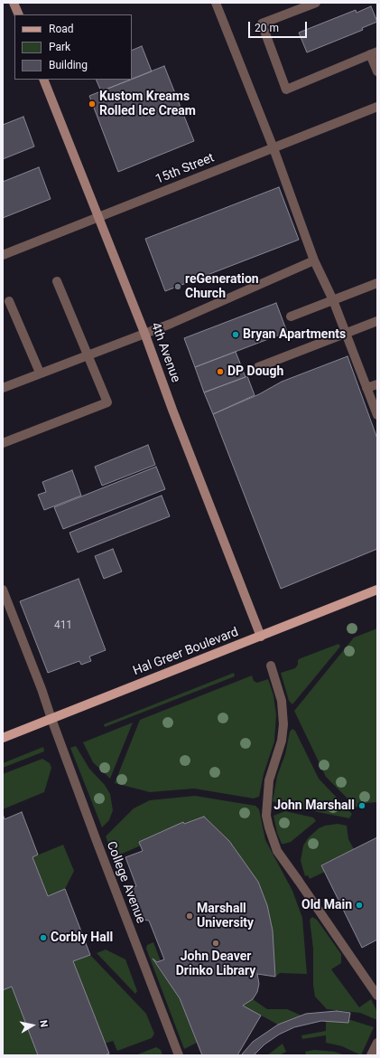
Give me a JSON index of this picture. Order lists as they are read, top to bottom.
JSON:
{
  "streets": {
    "main road": ["Hal Greer Boulevard"],
    "street": ["15th Street", "4th Avenue", "College Avenue"]
  },
  "crossings": [
    ["15th Street", "4th Avenue"],
    ["4th Avenue", "Hal Greer Boulevard"],
    ["Hal Greer Boulevard", "College Avenue"]
  ],
  "places": [
    "Kustom Kreams Rolled Ice Cream",
    "reGeneration Church",
    "Bryan Apartments",
    "DP Dough",
    "John Marshall",
    "Old Main",
    "Marshall University",
    "Corbly Hall",
    "John Deaver Drinko Library"
  ],
  "house_numbers": ["411"],
  "legend": ["Road", "Park", "Building"],
  "scale_bar": "20 m",
  "north": "right"
}
